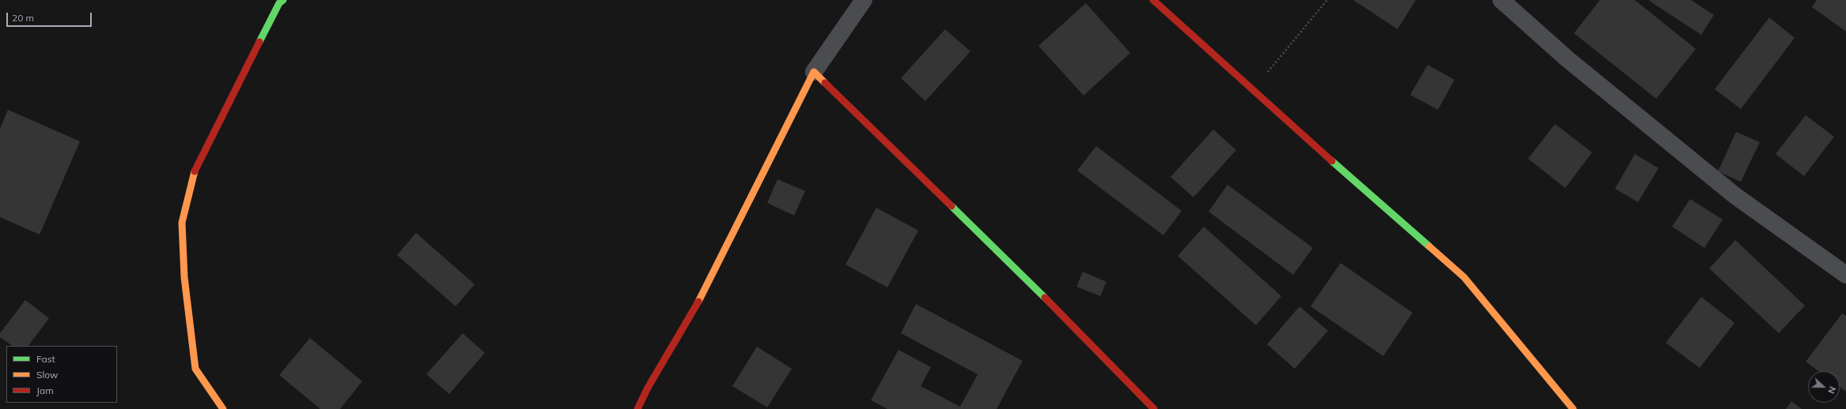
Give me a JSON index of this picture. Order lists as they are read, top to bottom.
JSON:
{
  "legend": ["Fast", "Slow", "Jam"],
  "scale_bar": "20 m",
  "north": "right"
}
